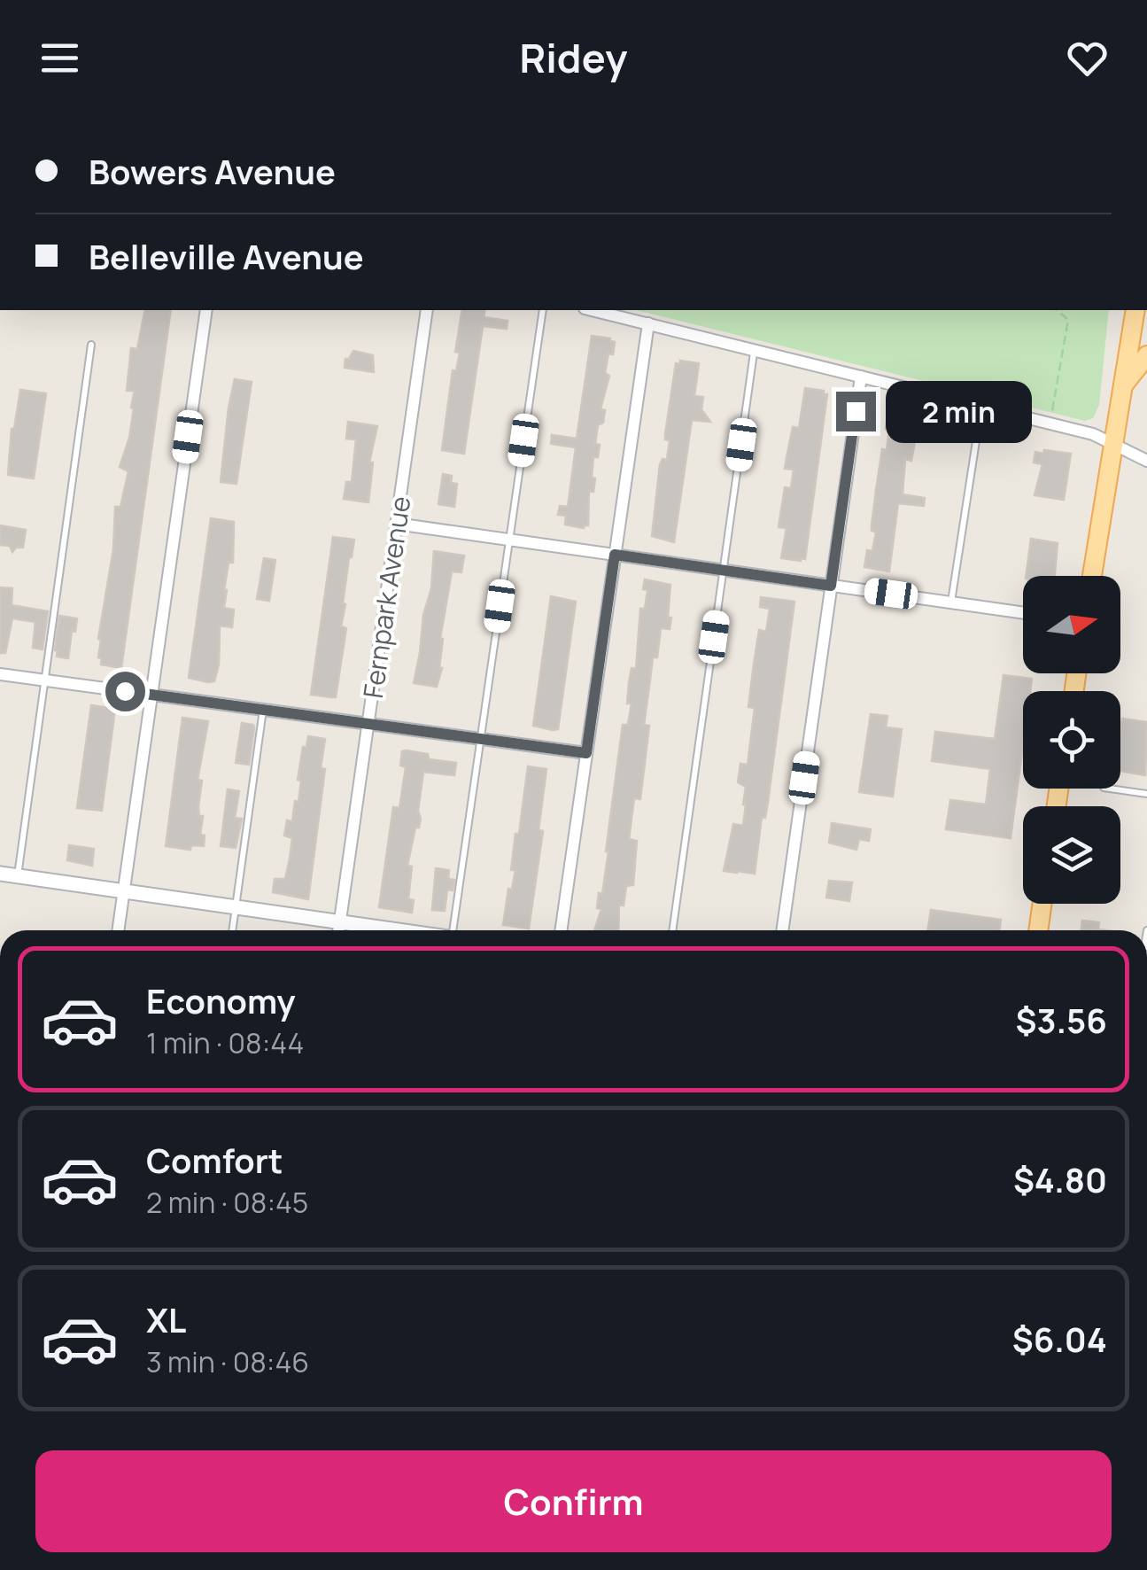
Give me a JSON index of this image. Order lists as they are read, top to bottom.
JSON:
{
  "streets": {
    "street": ["Fernpark Avenue"]
  },
  "north": "right",
  "page": {
    "header": "Ridey",
    "banner": ["Bowers Avenue", "Belleville Avenue"],
    "bubble": "2 min",
    "list": [
      {
        "name": "Economy",
        "note": "1 min · 08:44",
        "value": "$3.56"
      },
      {
        "name": "Comfort",
        "note": "2 min · 08:45",
        "value": "$4.80"
      },
      {
        "name": "XL",
        "note": "3 min · 08:46",
        "value": "$6.04"
      }
    ],
    "buttons": "Confirm"
  }
}
